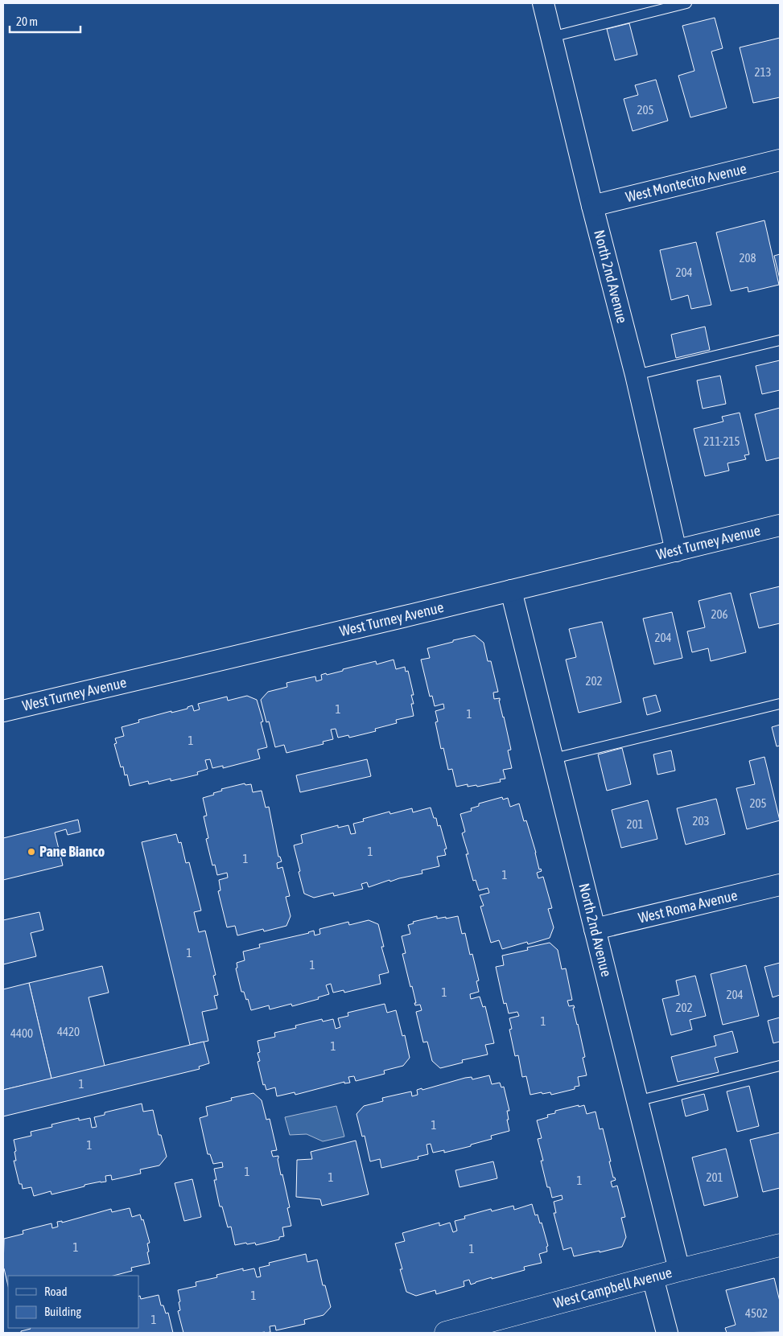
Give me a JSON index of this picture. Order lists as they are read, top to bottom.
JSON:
{
  "streets": {
    "street": [
      "West Montecito Avenue",
      "North 2nd Avenue",
      "West Turney Avenue",
      "West Roma Avenue",
      "West Campbell Avenue"
    ]
  },
  "crossings": [
    ["West Montecito Avenue", "North 2nd Avenue"],
    ["North 2nd Avenue", "West Turney Avenue"],
    ["North 2nd Avenue", "West Roma Avenue"],
    ["North 2nd Avenue", "West Campbell Avenue"]
  ],
  "places": ["Pane Bianco"],
  "house_numbers": [
    "213",
    "205",
    "208",
    "204",
    "211-215",
    "206",
    "204",
    "202",
    "1",
    "1",
    "1",
    "205",
    "203",
    "201",
    "1",
    "1",
    "1",
    "1",
    "1",
    "1",
    "204",
    "202",
    "1",
    "4420",
    "4400",
    "1",
    "1",
    "1",
    "1",
    "1",
    "1",
    "201",
    "1",
    "1",
    "1",
    "1",
    "4502",
    "1"
  ],
  "legend": ["Road", "Building"],
  "scale_bar": "20 m"
}
